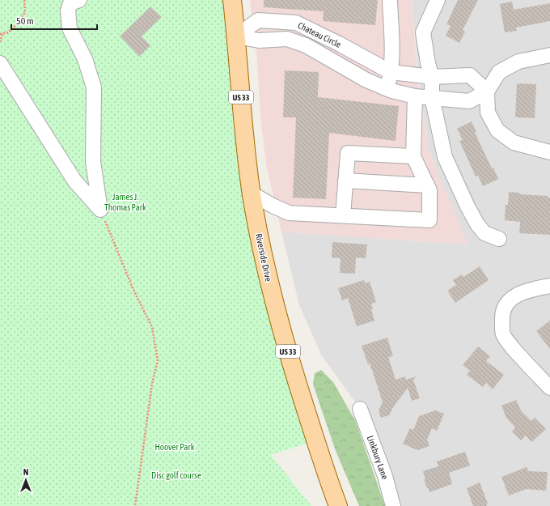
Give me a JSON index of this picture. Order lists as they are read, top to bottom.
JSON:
{
  "streets": {
    "main road": ["US 33", "Riverside Drive"],
    "street": ["Chateau Circle", "Linkbury Lane"]
  },
  "crossings": [
    ["Chateau Circle", "Riverside Drive"]
  ],
  "parks": ["James J. Thomas Park", "Hoover Park", "Disc golf course"],
  "scale_bar": "50 m",
  "north": "top"
}
